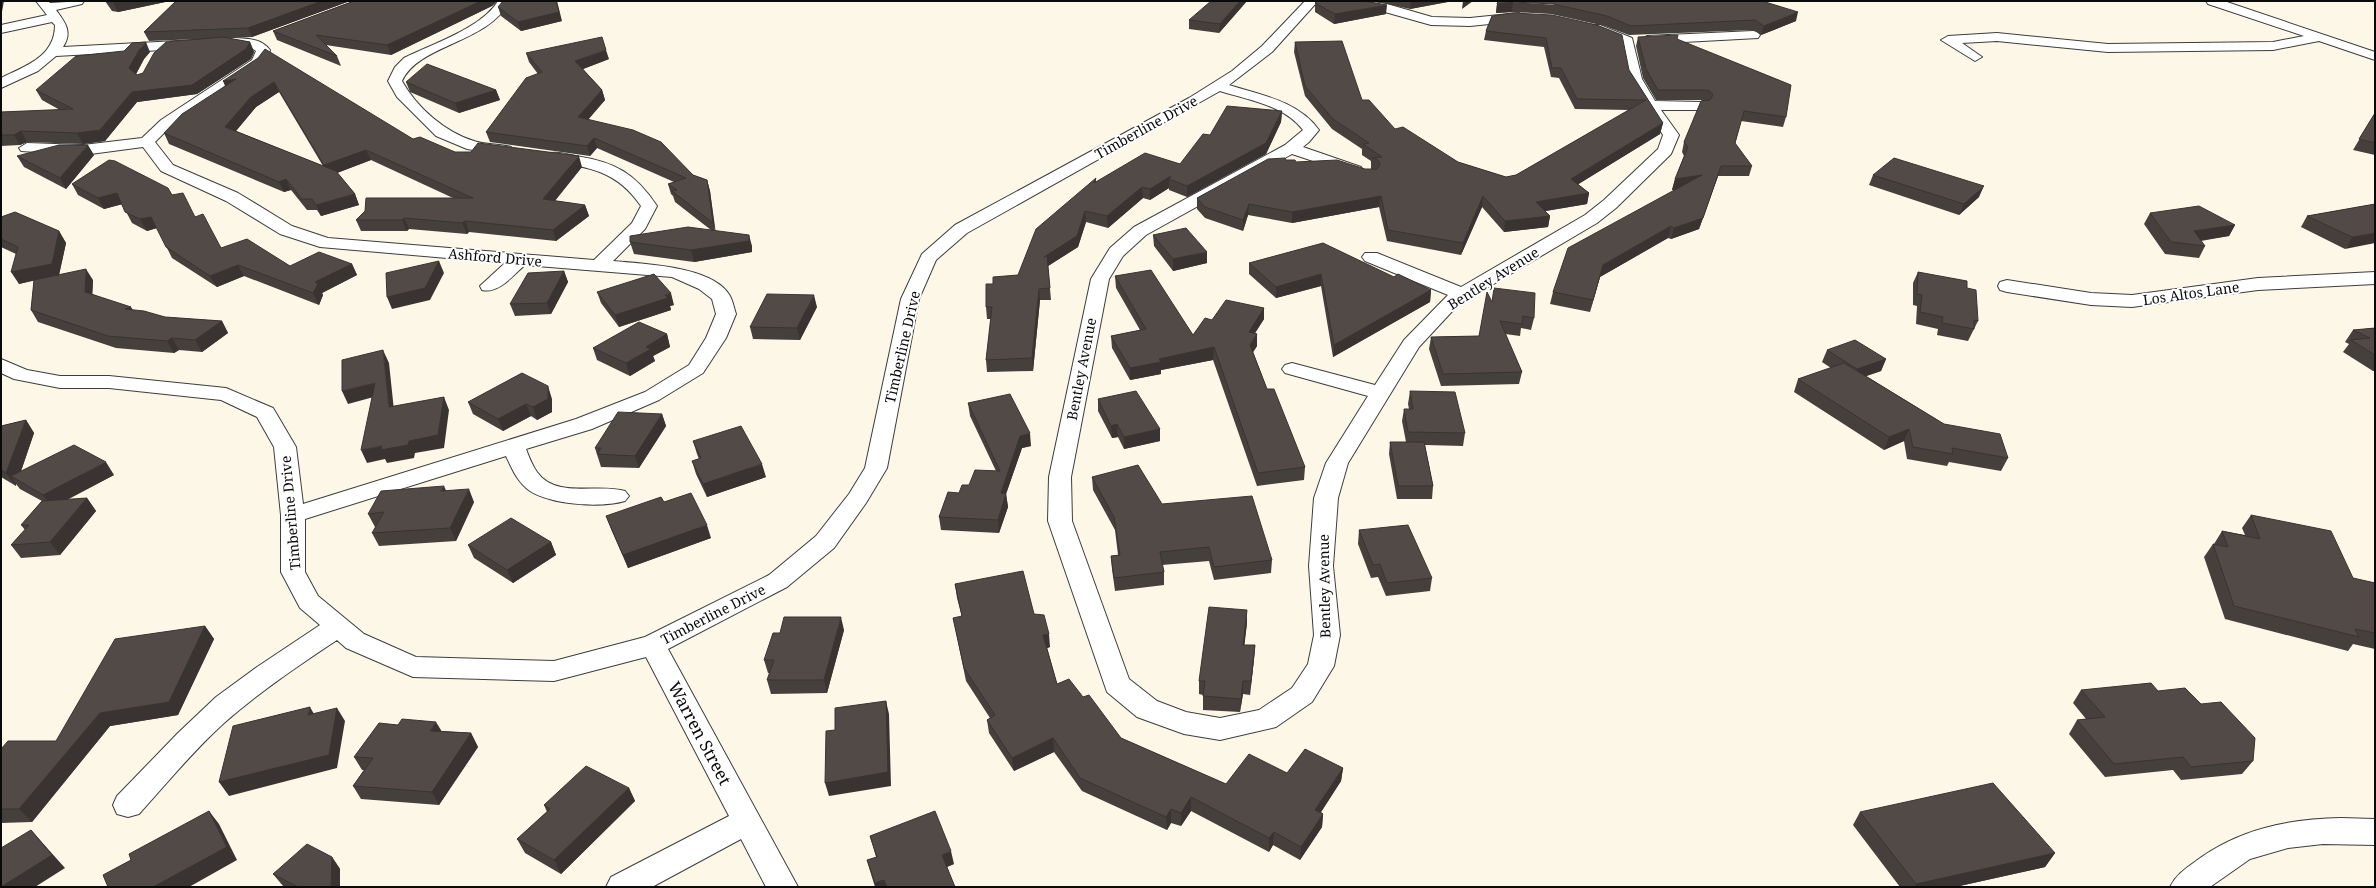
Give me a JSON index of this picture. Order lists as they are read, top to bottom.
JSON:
{
  "streets": {
    "street": [
      "Timberline Drive",
      "Ashford Drive",
      "Bentley Avenue",
      "Los Altos Lane",
      "Warren Street"
    ]
  },
  "crossings": [
    ["Timberline Drive", "Ashford Drive"],
    ["Timberline Drive", "Bentley Avenue"],
    ["Timberline Drive", "Warren Street"]
  ]
}
